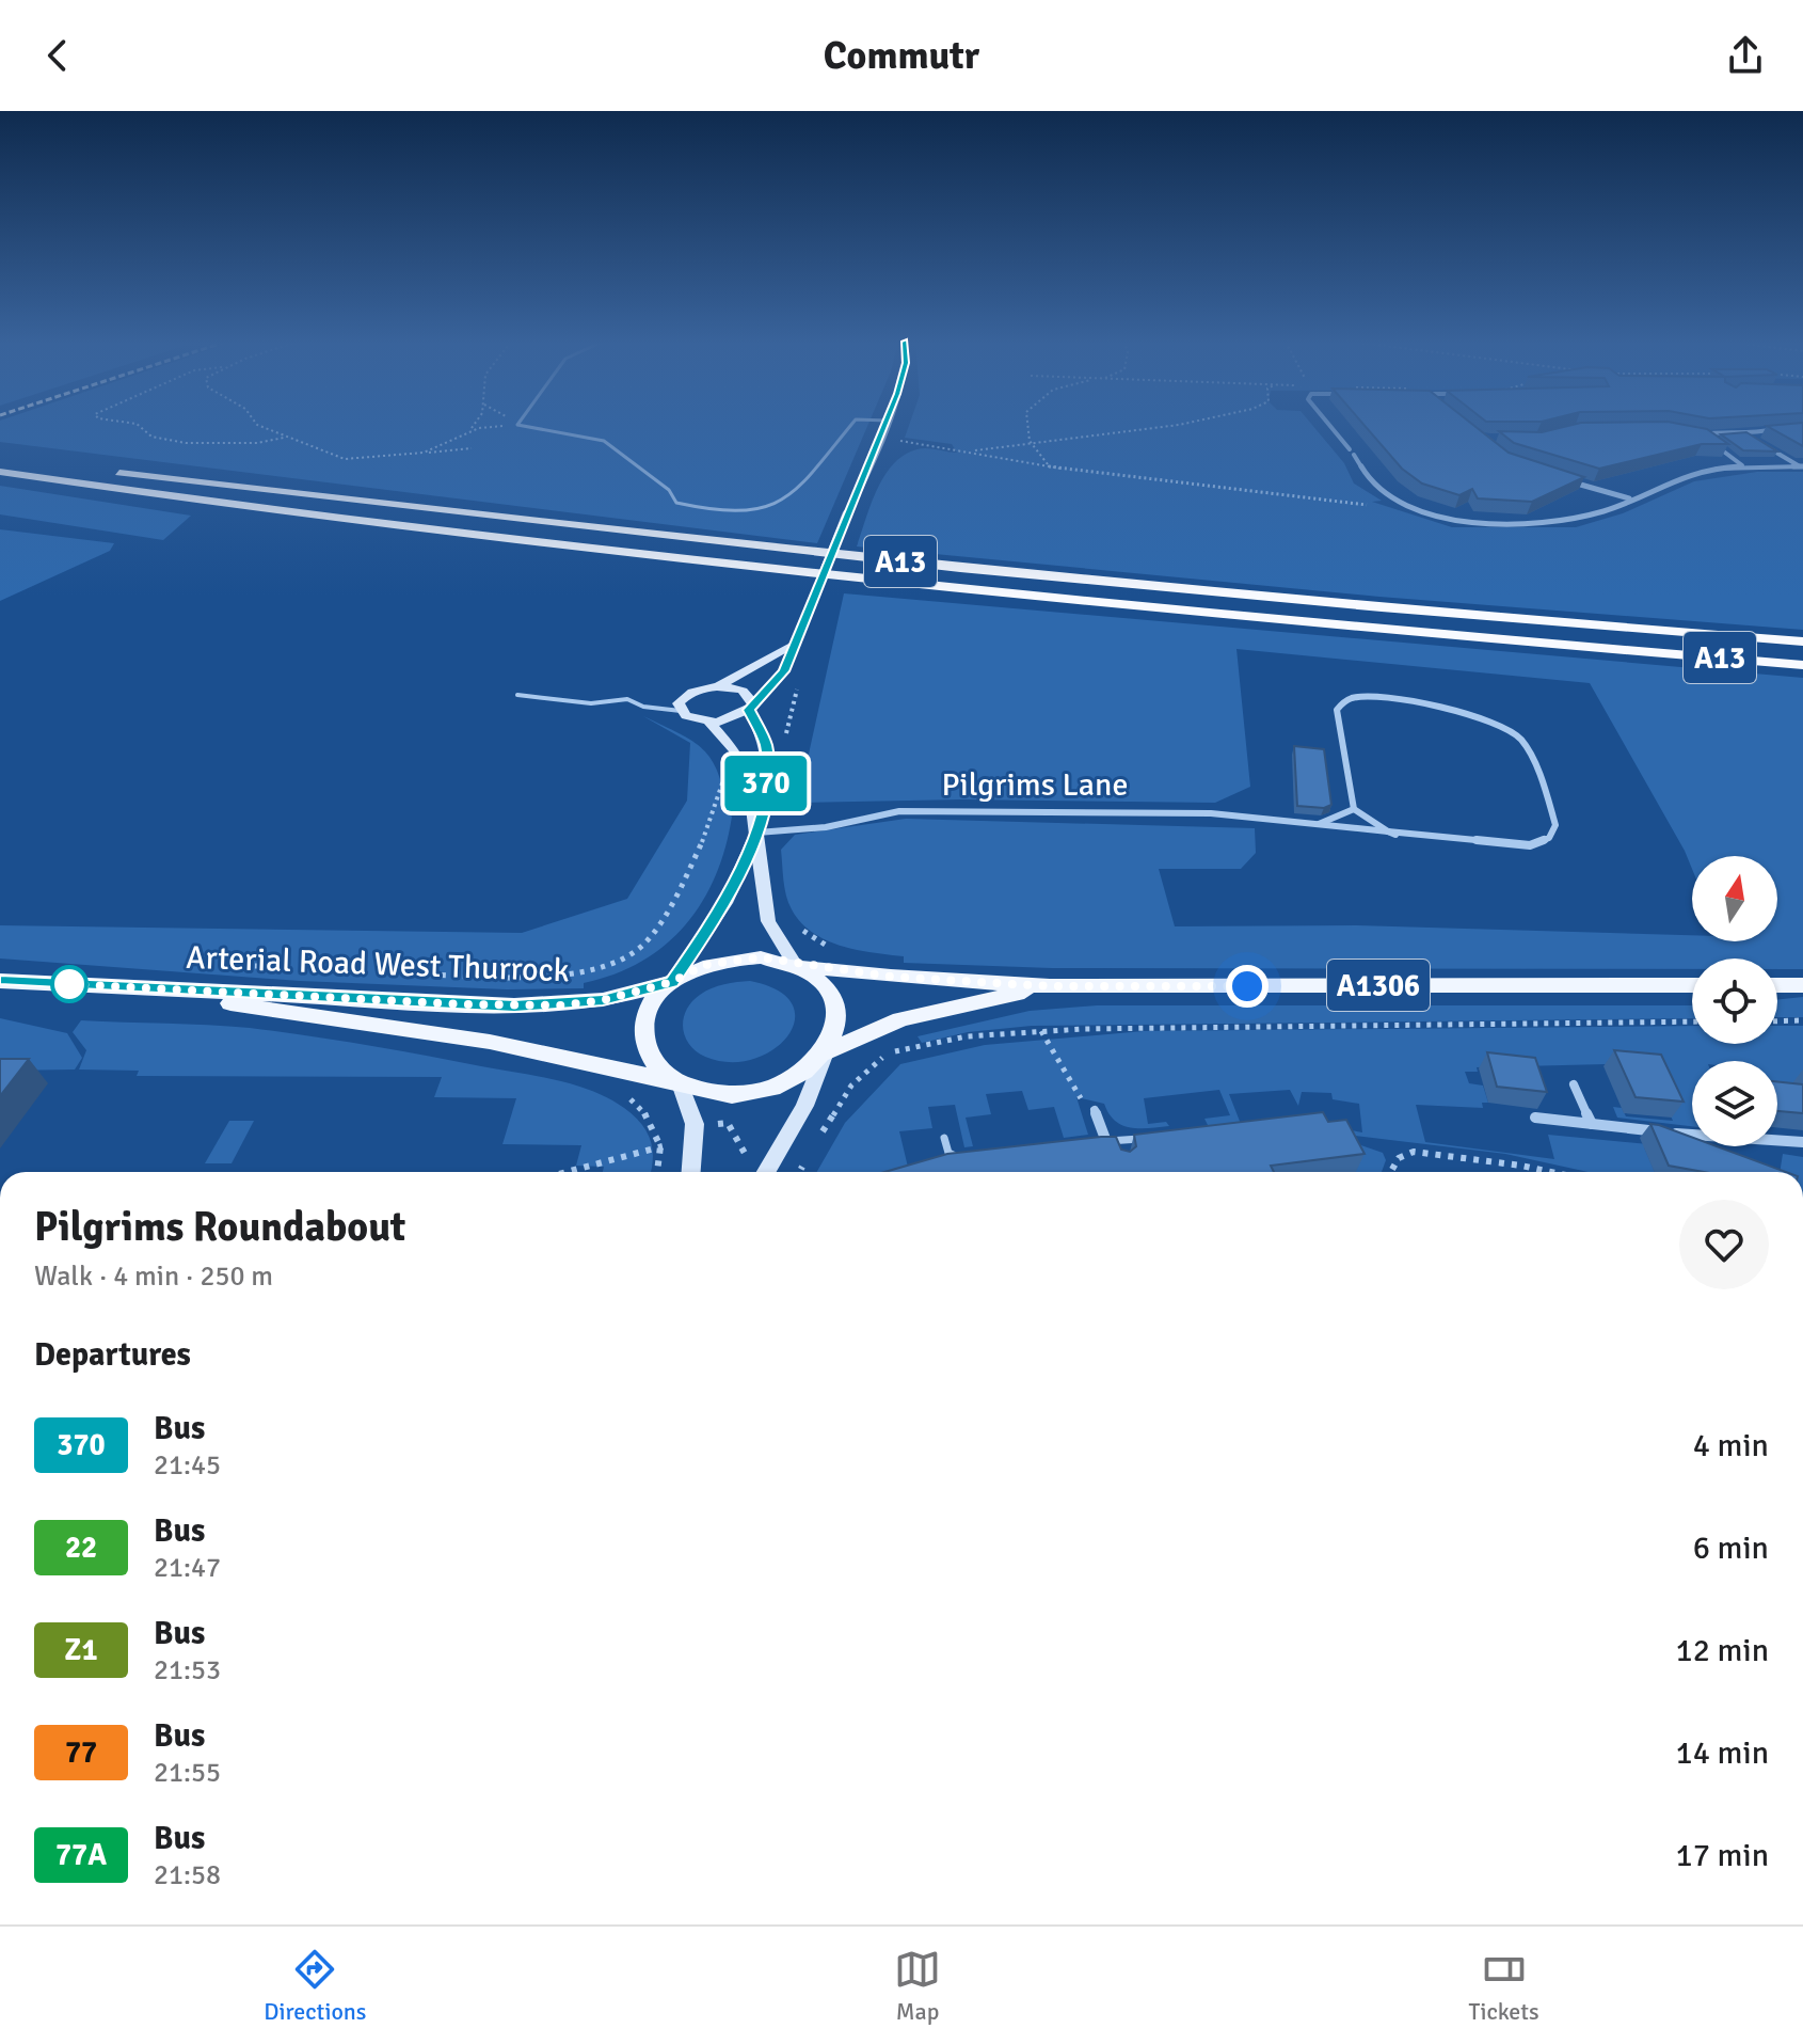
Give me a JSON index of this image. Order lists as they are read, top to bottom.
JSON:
{
  "streets": {
    "highway": ["A13"],
    "main road": ["Arterial Road West Thurrock", "A1306"],
    "street": ["Pilgrims Lane"]
  },
  "crossings": [
    ["Arterial Road West Thurrock", "A1306"]
  ],
  "lines": ["bus line 370"],
  "north": "top",
  "page": {
    "header": "Commutr",
    "on_map": "370",
    "heading": [
      ["Pilgrims Roundabout", "Walk · 4 min · 250 m"],
      "Departures"
    ],
    "list": [
      {
        "mark": "370",
        "name": "Bus",
        "note": "21:45",
        "value": "4 min"
      },
      {
        "mark": "22",
        "name": "Bus",
        "note": "21:47",
        "value": "6 min"
      },
      {
        "mark": "Z1",
        "name": "Bus",
        "note": "21:53",
        "value": "12 min"
      },
      {
        "mark": "77",
        "name": "Bus",
        "note": "21:55",
        "value": "14 min"
      },
      {
        "mark": "77A",
        "name": "Bus",
        "note": "21:58",
        "value": "17 min"
      }
    ],
    "tabs": ["Directions", "Map", "Tickets"]
  }
}
